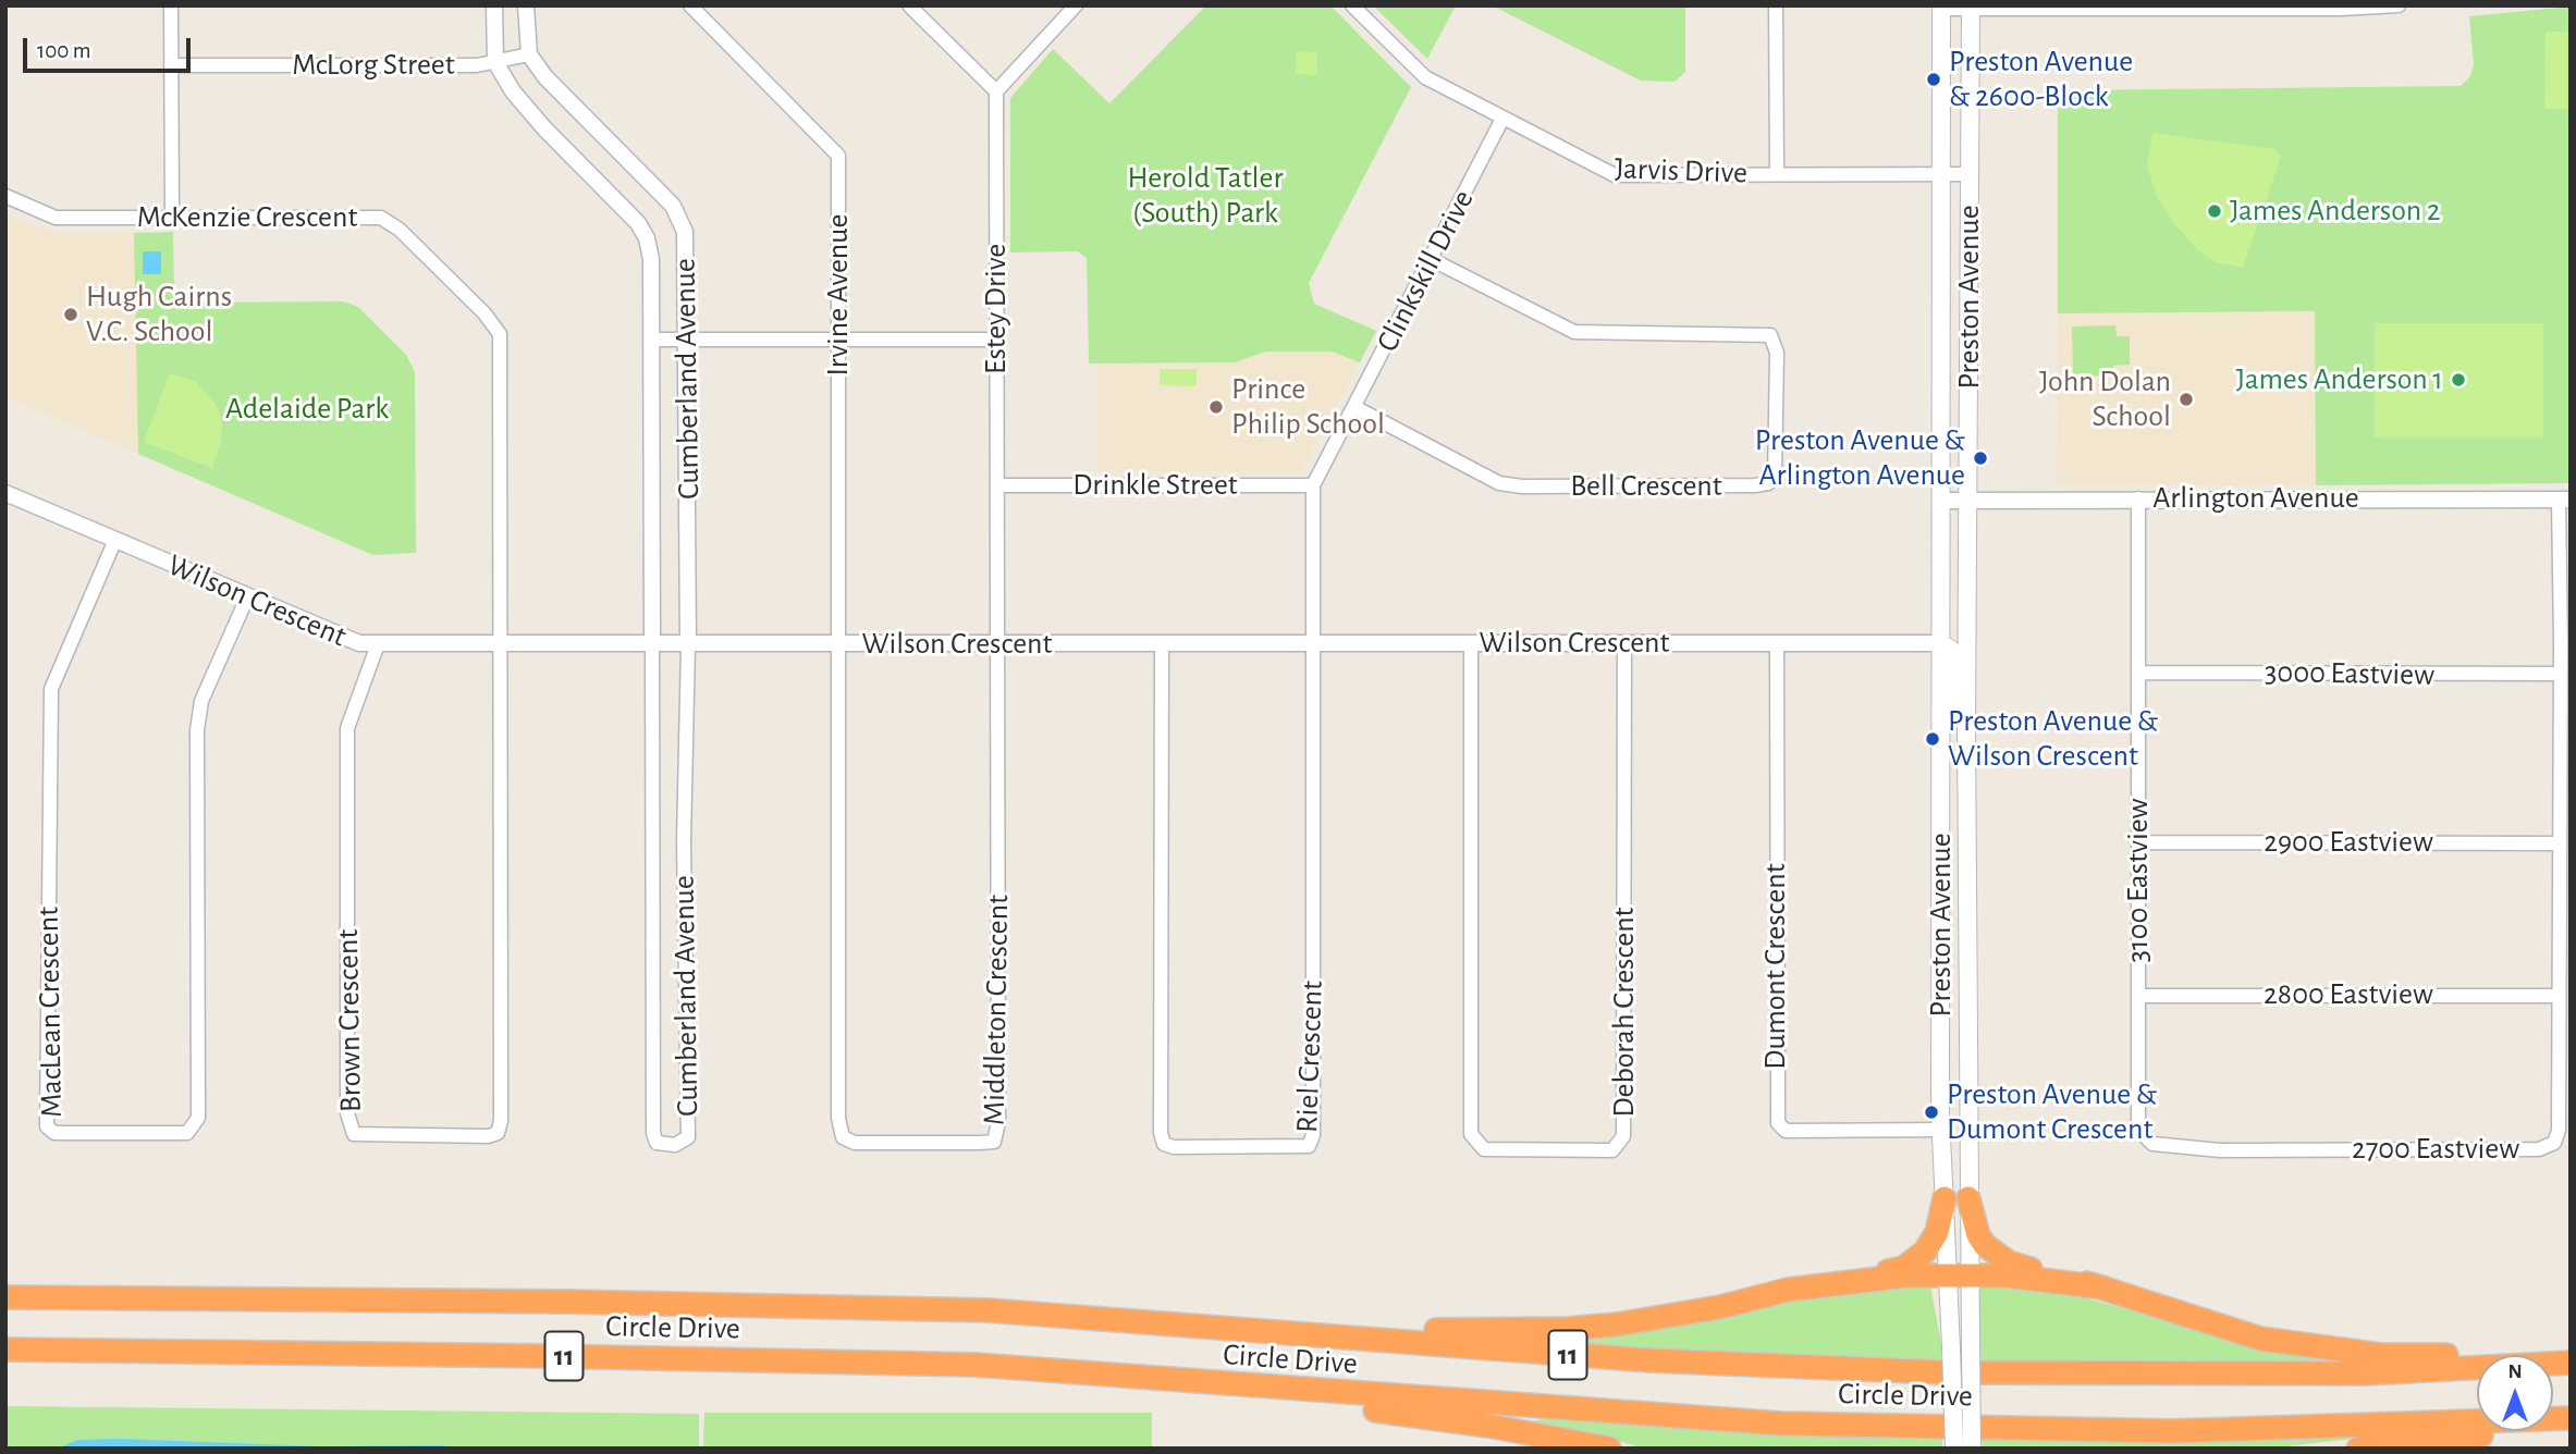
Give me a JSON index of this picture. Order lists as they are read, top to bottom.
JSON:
{
  "streets": {
    "highway": ["Circle Drive", "11"],
    "main road": ["Preston Avenue"],
    "street": [
      "McLorg Street",
      "Jarvis Drive",
      "McKenzie Crescent",
      "Clinkskill Drive",
      "Irvine Avenue",
      "Estey Drive",
      "Cumberland Avenue",
      "Drinkle Street",
      "Bell Crescent",
      "Arlington Avenue",
      "Wilson Crescent",
      "3000 Eastview",
      "2900 Eastview",
      "3100 Eastview",
      "Dumont Crescent",
      "2800 Eastview",
      "Middleton Crescent",
      "MacLean Crescent",
      "Deborah Crescent",
      "Brown Crescent",
      "Riel Crescent",
      "2700 Eastview"
    ]
  },
  "crossings": [
    ["McLorg Street", "Cumberland Avenue"],
    ["Jarvis Drive", "Clinkskill Drive"],
    ["Jarvis Drive", "Preston Avenue"],
    ["McKenzie Crescent", "Wilson Crescent"],
    ["McKenzie Crescent", "Brown Crescent"],
    ["Clinkskill Drive", "Drinkle Street"],
    ["Clinkskill Drive", "Bell Crescent"],
    ["Clinkskill Drive", "Wilson Crescent"],
    ["Clinkskill Drive", "Riel Crescent"],
    ["Irvine Avenue", "Wilson Crescent"],
    ["Irvine Avenue", "Middleton Crescent"],
    ["Preston Avenue", "Arlington Avenue"],
    ["Preston Avenue", "Wilson Crescent"],
    ["Preston Avenue", "Dumont Crescent"],
    ["Estey Drive", "Drinkle Street"],
    ["Estey Drive", "Wilson Crescent"],
    ["Estey Drive", "Middleton Crescent"],
    ["Cumberland Avenue", "Wilson Crescent"],
    ["Arlington Avenue", "3100 Eastview"],
    ["Arlington Avenue", "2700 Eastview"],
    ["Wilson Crescent", "Dumont Crescent"],
    ["Wilson Crescent", "Middleton Crescent"],
    ["Wilson Crescent", "MacLean Crescent"],
    ["Wilson Crescent", "Deborah Crescent"],
    ["Wilson Crescent", "Brown Crescent"],
    ["Wilson Crescent", "Riel Crescent"],
    ["3000 Eastview", "3100 Eastview"],
    ["3000 Eastview", "2700 Eastview"],
    ["2900 Eastview", "3100 Eastview"],
    ["2900 Eastview", "2700 Eastview"],
    ["3100 Eastview", "2800 Eastview"],
    ["3100 Eastview", "2700 Eastview"],
    ["2800 Eastview", "2700 Eastview"]
  ],
  "parks": ["Herold Tatler (South) Park", "Adelaide Park"],
  "places": [
    "Preston Avenue & 2600-Block",
    "James Anderson 2",
    "Hugh Cairns V.C. School",
    "James Anderson 1",
    "John Dolan School",
    "Prince Philip School",
    "Preston Avenue & Arlington Avenue",
    "Preston Avenue & Wilson Crescent",
    "Preston Avenue & Dumont Crescent"
  ],
  "scale_bar": "100 m",
  "north": "top"
}
